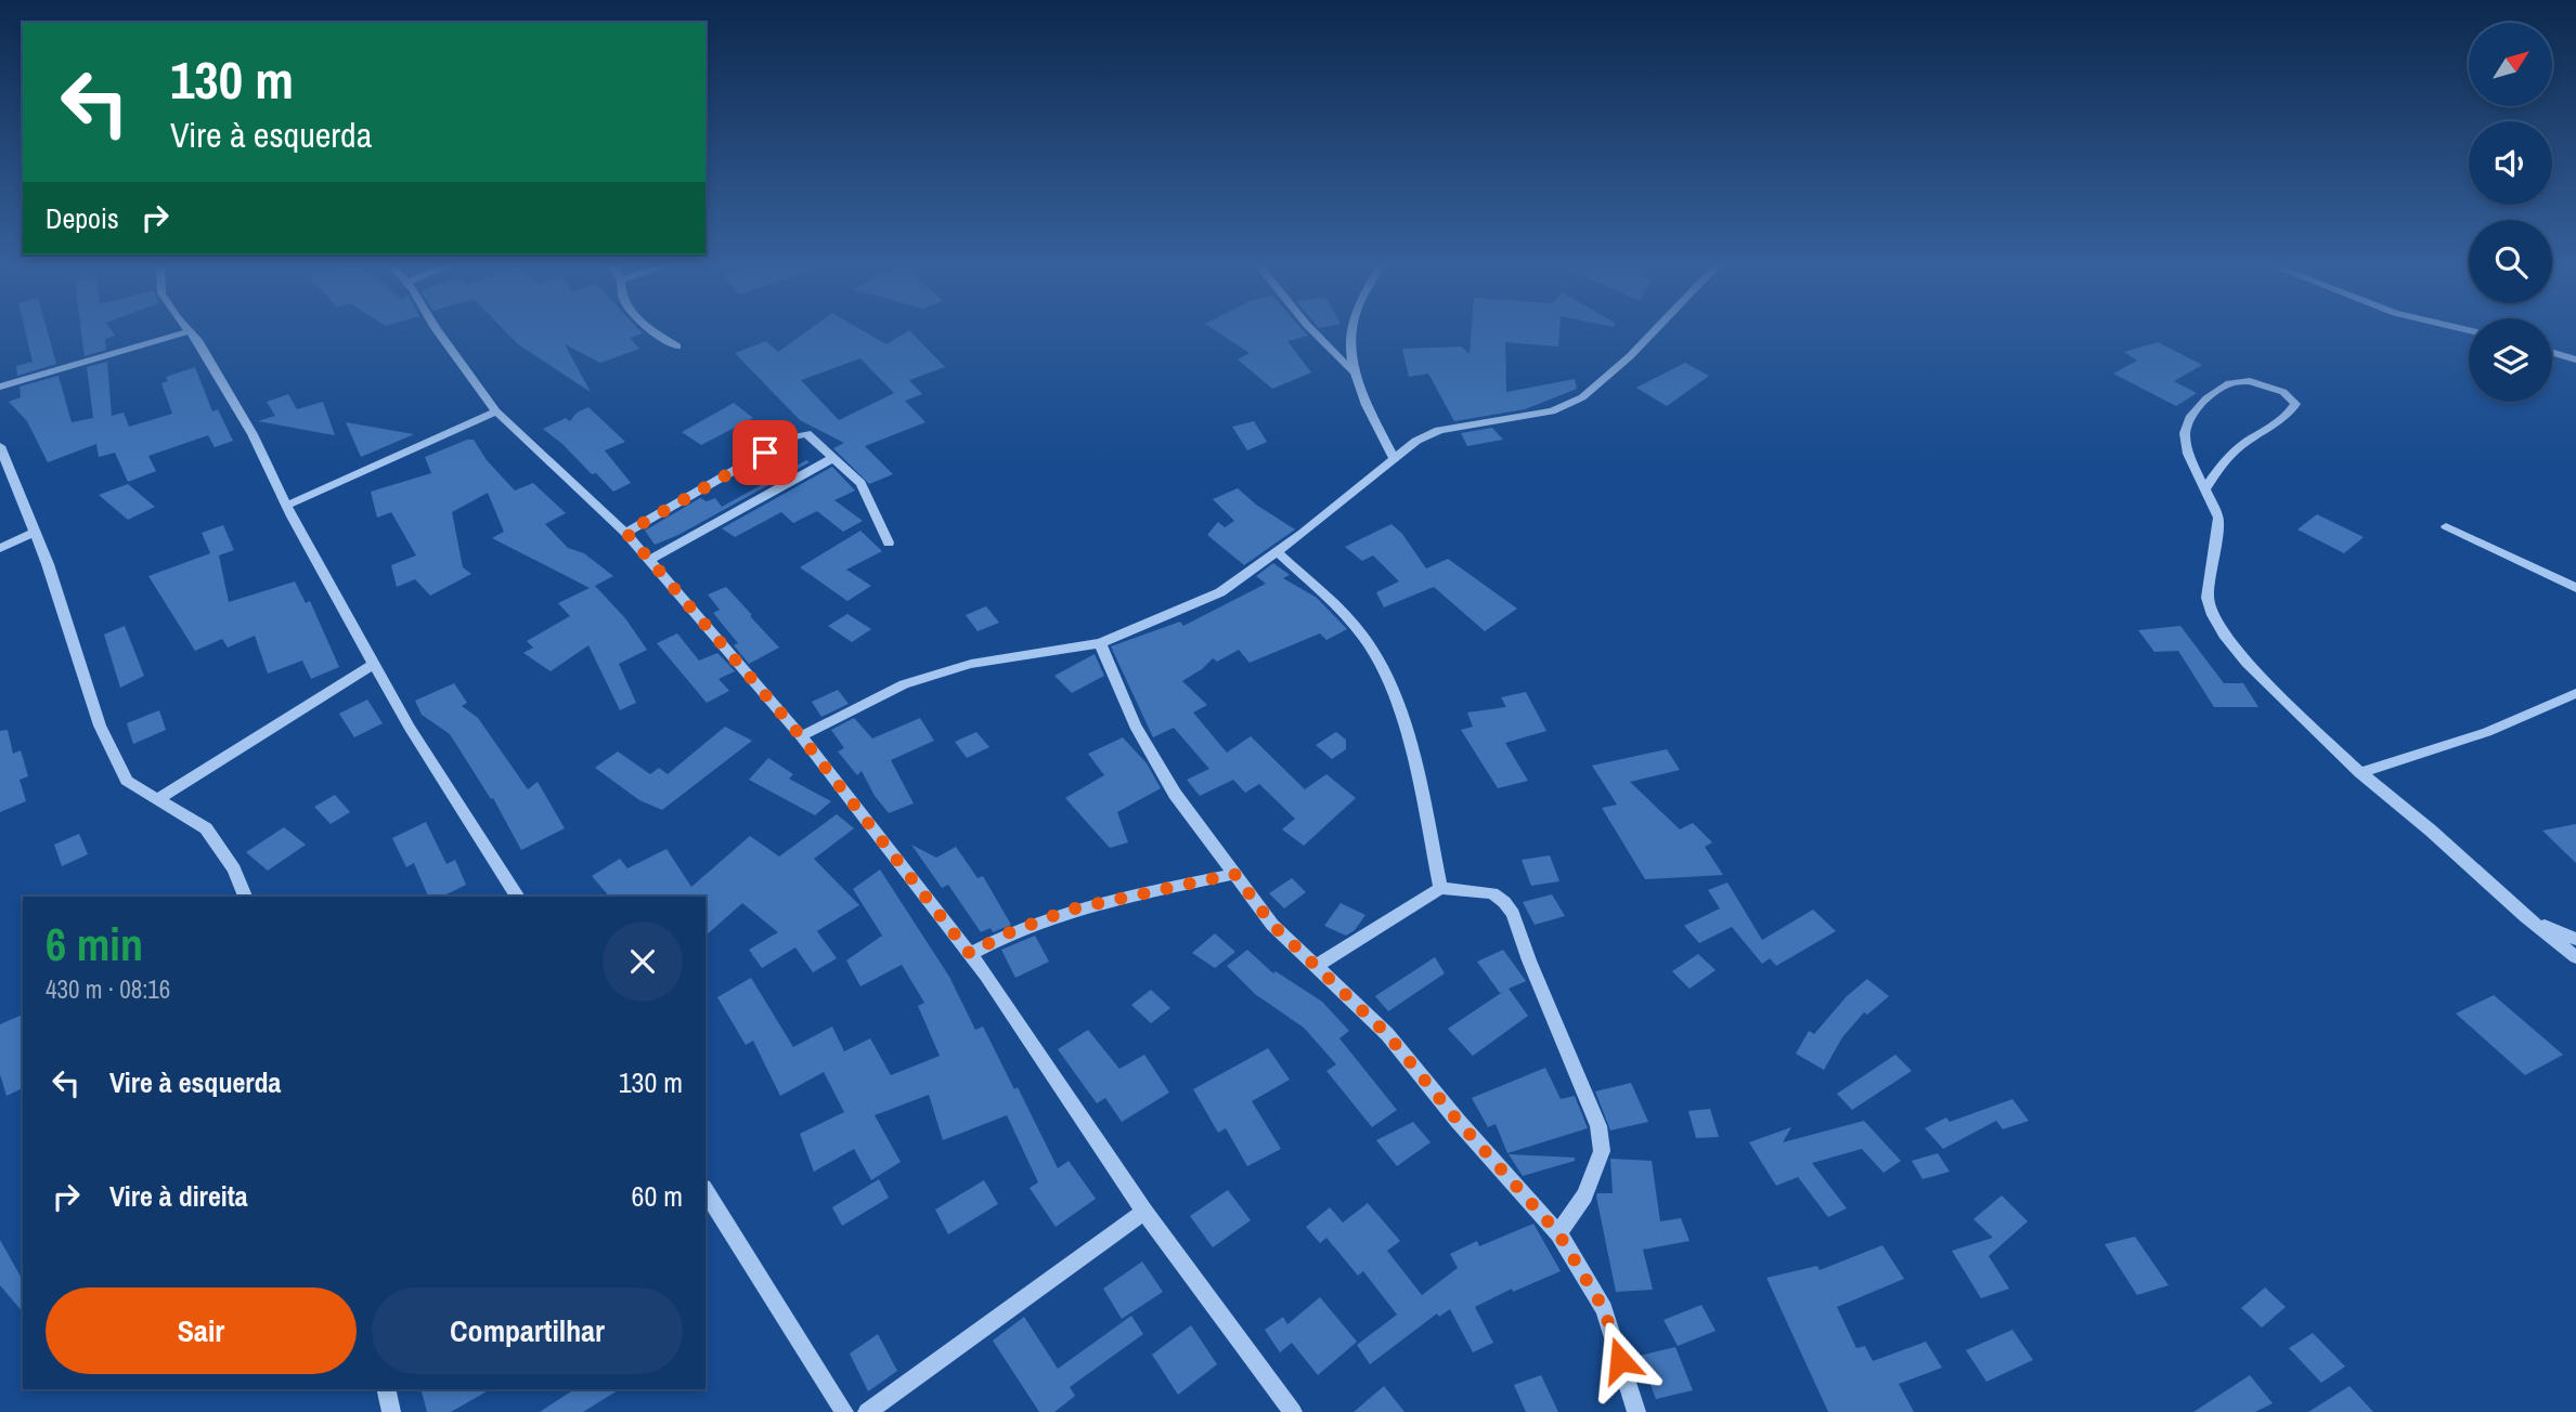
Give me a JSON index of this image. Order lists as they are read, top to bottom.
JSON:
{
  "north": "top right",
  "page": {
    "turn": ["130 m", "Vire à esquerda"],
    "then": "Depois",
    "heading": ["6 min", "430 m · 08:16"],
    "list": [
      {
        "name": "Vire à esquerda",
        "value": "130 m"
      },
      {
        "name": "Vire à direita",
        "value": "60 m"
      }
    ],
    "buttons": ["Sair", "Compartilhar"]
  }
}
